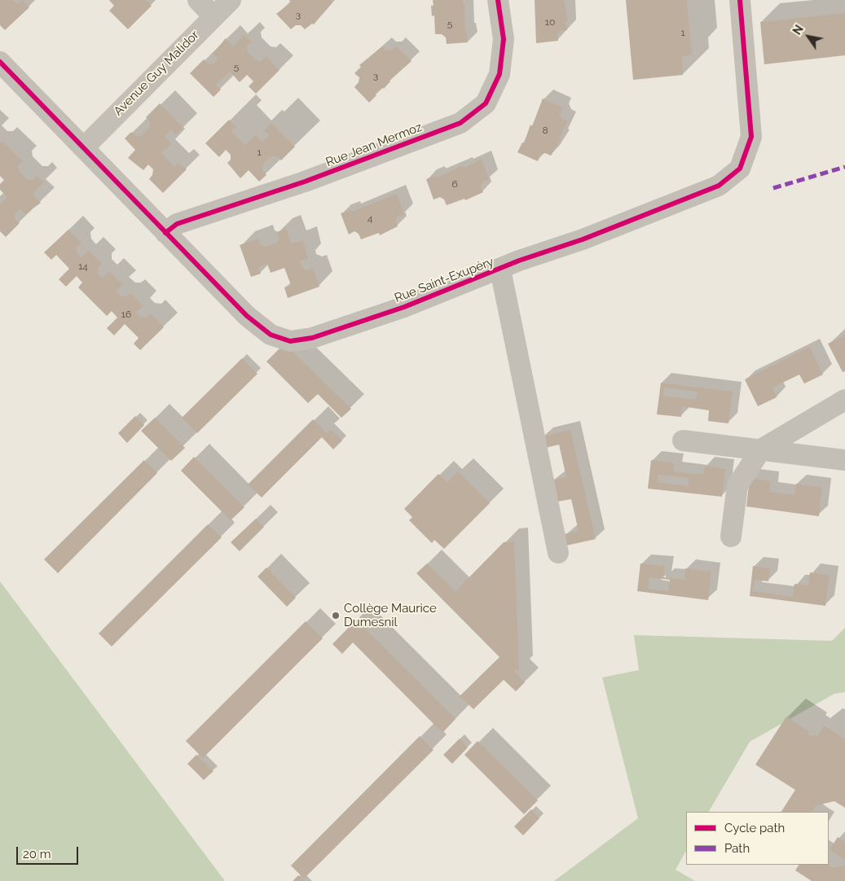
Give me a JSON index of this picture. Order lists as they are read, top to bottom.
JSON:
{
  "streets": {
    "street": ["Avenue Guy Malidor", "Rue Jean Mermoz", "Rue Saint-Exupéry"]
  },
  "crossings": [
    ["Avenue Guy Malidor", "Rue Saint-Exupéry"],
    ["Rue Jean Mermoz", "Rue Saint-Exupéry"]
  ],
  "places": ["Collège Maurice Dumesnil"],
  "house_numbers": [
    "3",
    "10",
    "5",
    "1",
    "5",
    "3",
    "8",
    "1",
    "6",
    "4",
    "14",
    "16"
  ],
  "legend": ["Cycle path", "Path"],
  "scale_bar": "20 m",
  "north": "top left"
}
